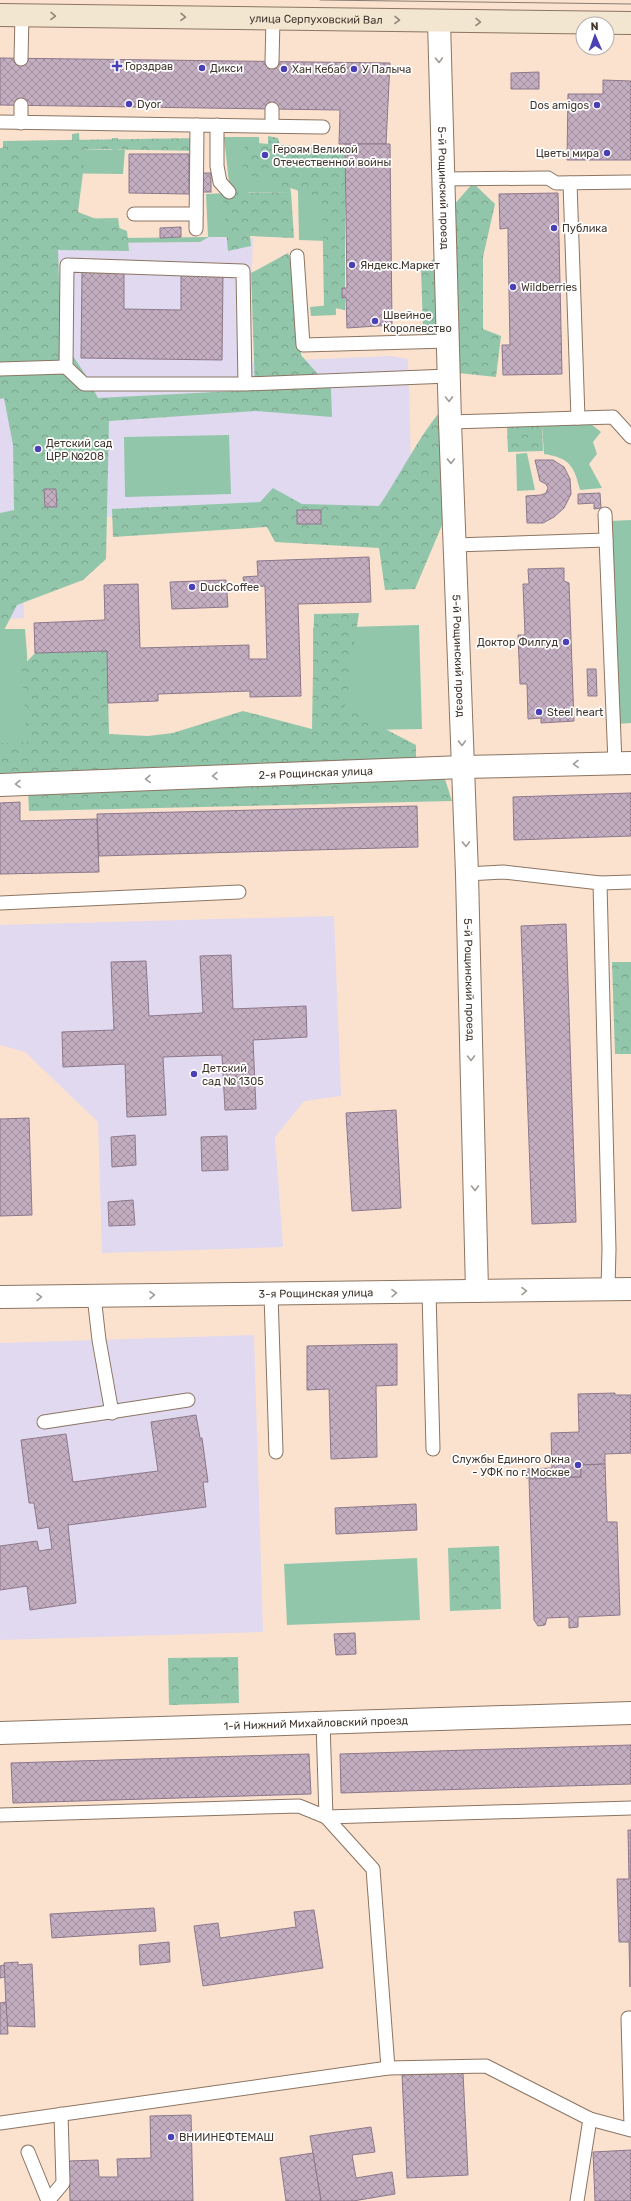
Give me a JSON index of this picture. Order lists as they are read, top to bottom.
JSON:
{
  "streets": {
    "main road": ["улица Серпуховский Вал"],
    "street": [
      "5-й Рощинский проезд",
      "2-я Рощинская улица",
      "3-я Рощинская улица",
      "1-й Нижний Михайловский проезд"
    ]
  },
  "crossings": [
    ["улица Серпуховский Вал", "5-й Рощинский проезд"],
    ["5-й Рощинский проезд", "2-я Рощинская улица"],
    ["5-й Рощинский проезд", "3-я Рощинская улица"]
  ],
  "one_way": [
    "улица Серпуховский Вал",
    "5-й Рощинский проезд",
    "2-я Рощинская улица",
    "3-я Рощинская улица"
  ],
  "places": {
    "health": ["Горздрав"],
    "other": [
      "Дикси",
      "Хан Кебаб",
      "У Палыча",
      "Dyor",
      "Dos amigos",
      "Цветы мира",
      "Героям Великой Отечественной войны",
      "Публика",
      "Яндекс.Маркет",
      "Wildberries",
      "Швейное Королевство",
      "Детский сад ЦРР №208",
      "DuckCoffee",
      "Доктор Филгуд",
      "Steel heart",
      "Детский сад № 1305",
      "Службы Единого Окна - УФК по г. Москве",
      "ВНИИНЕФТЕМАШ"
    ]
  },
  "north": "top"
}
